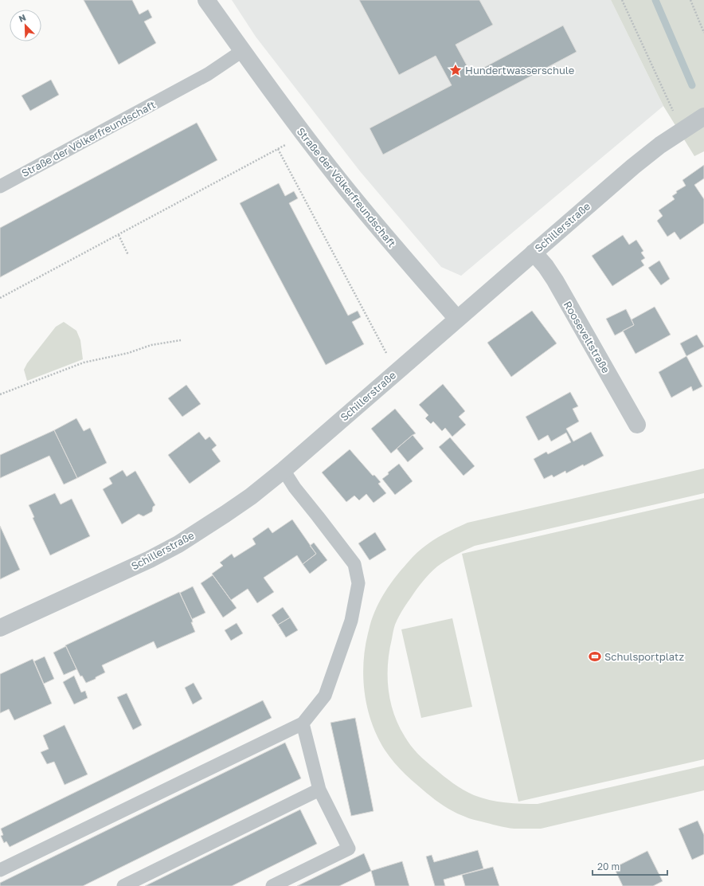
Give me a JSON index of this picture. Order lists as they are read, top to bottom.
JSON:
{
  "streets": {
    "street": ["Straße der Völkerfreundschaft", "Schillerstraße", "Rooseveltstraße"]
  },
  "crossings": [
    ["Straße der Völkerfreundschaft", "Schillerstraße"],
    ["Schillerstraße", "Rooseveltstraße"]
  ],
  "places": {
    "place": ["Hundertwasserschule"],
    "sports": ["Schulsportplatz"]
  },
  "scale_bar": "20 m",
  "north": "top left"
}
